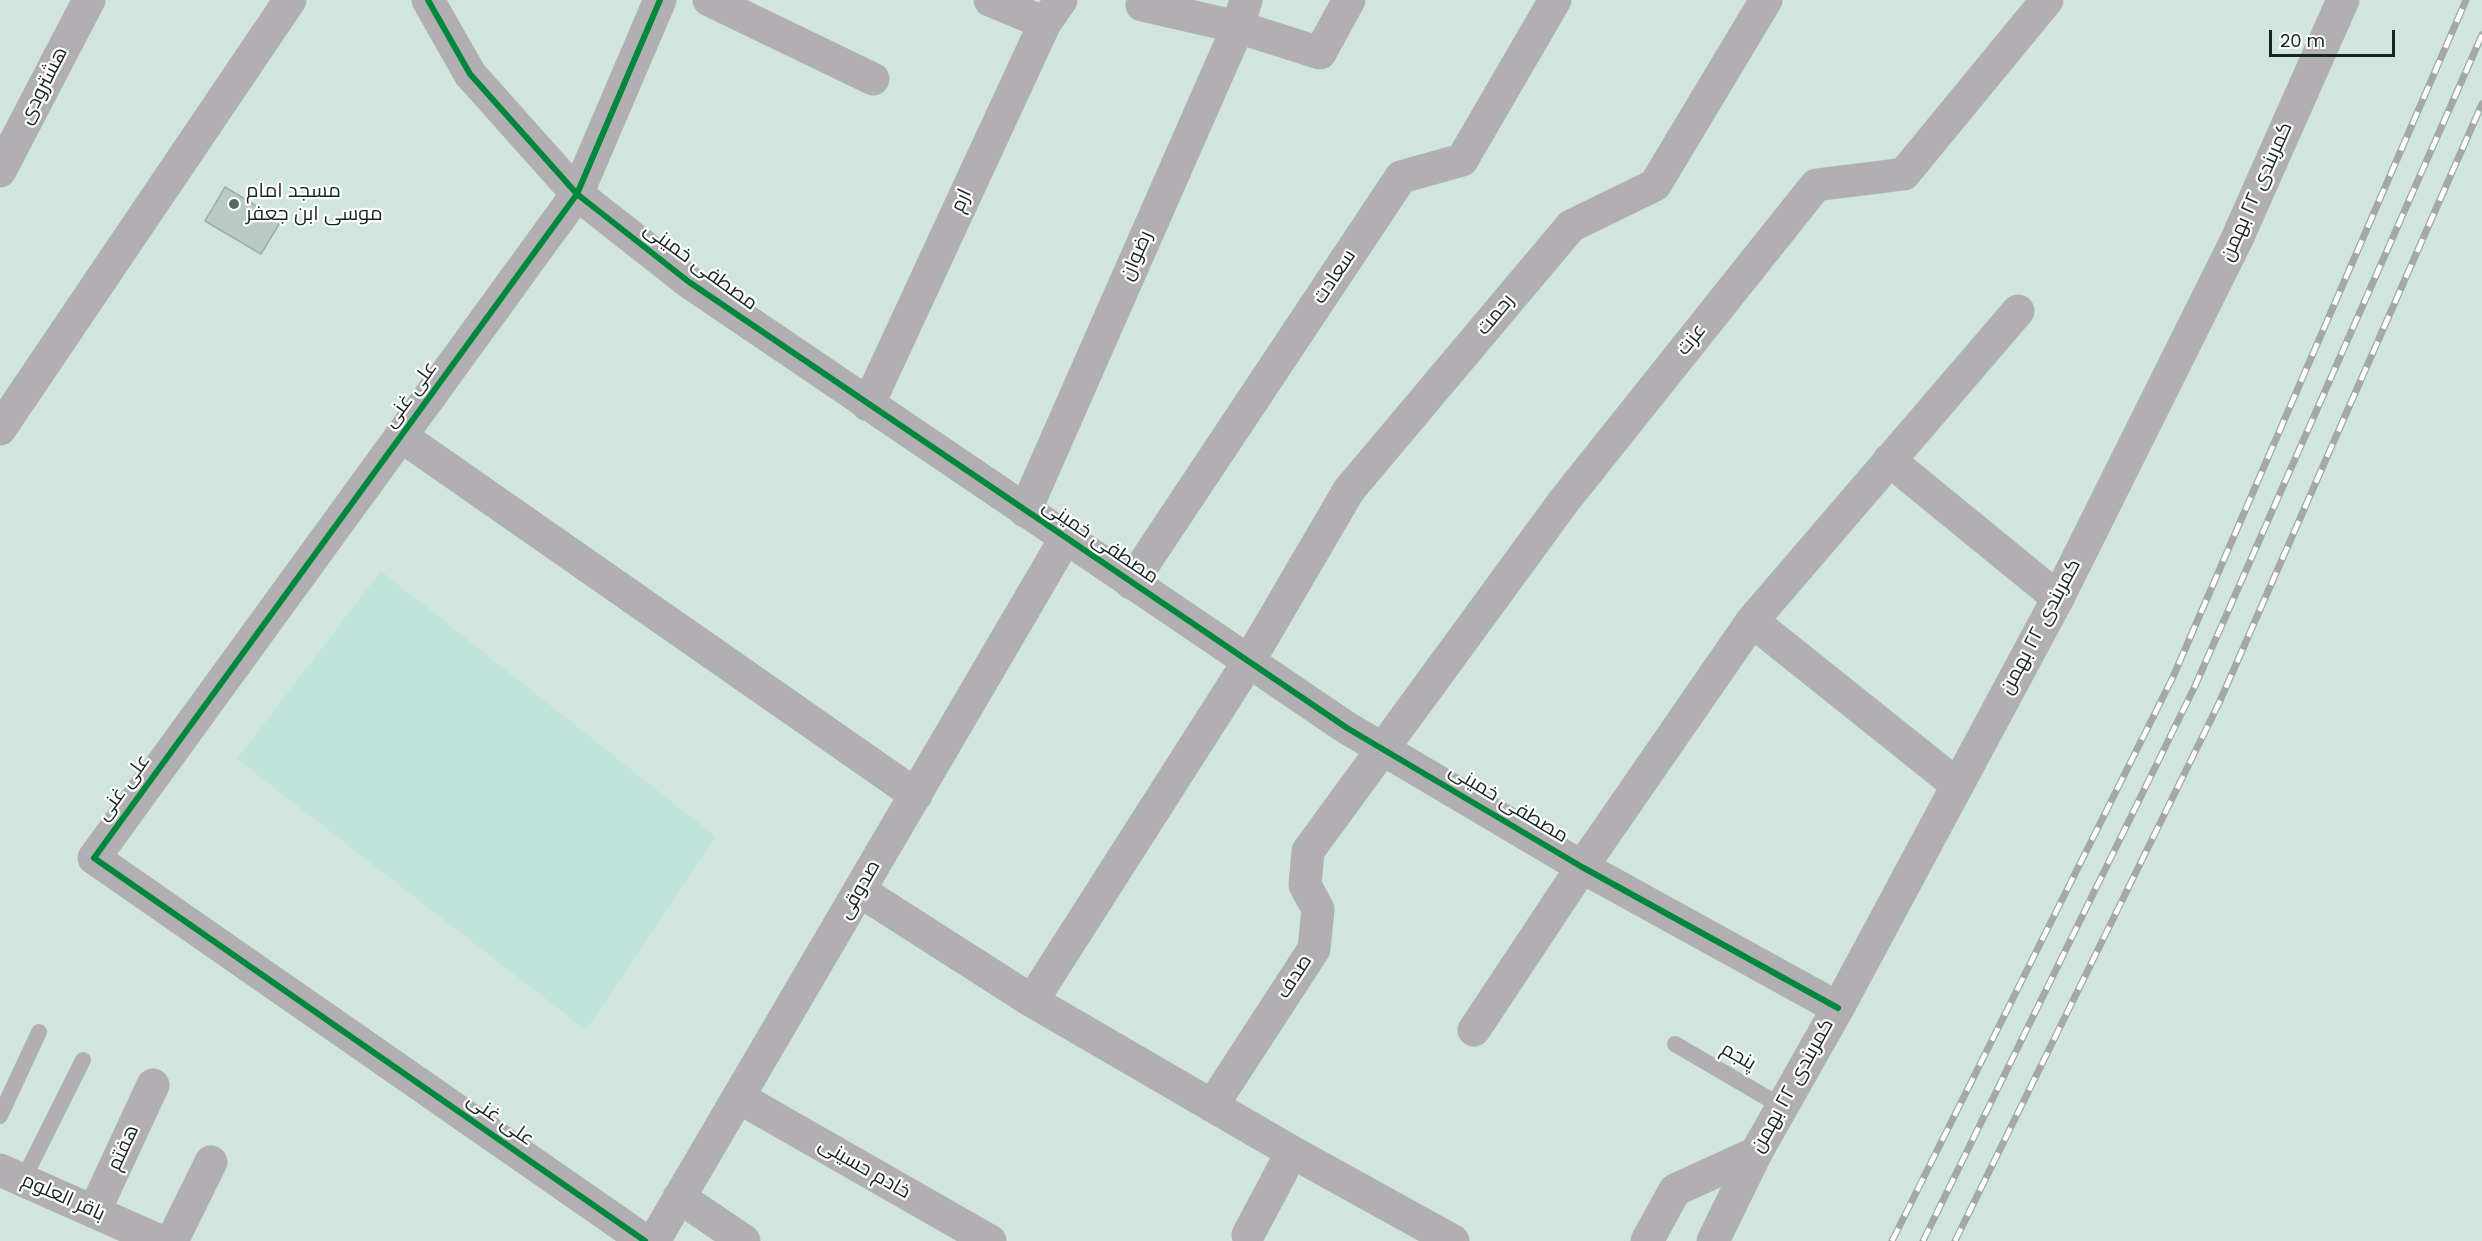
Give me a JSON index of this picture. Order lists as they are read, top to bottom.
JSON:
{
  "streets": {
    "street": [
      "هشترودی",
      "کمربندی ۲۲ بهمن",
      "ارم",
      "رضوان",
      "مصطفی خمینی",
      "سعادت",
      "رحمت",
      "عزت",
      "علی غنی",
      "صدوقی",
      "صدف",
      "هفتم",
      "خادم حسینی",
      "باقر العلوم"
    ],
    "lane": ["پنجم"]
  },
  "crossings": [
    ["کمربندی ۲۲ بهمن", "مصطفی خمینی"],
    ["کمربندی ۲۲ بهمن", "پنجم"],
    ["ارم", "مصطفی خمینی"],
    ["رضوان", "مصطفی خمینی"],
    ["مصطفی خمینی", "سعادت"],
    ["مصطفی خمینی", "رحمت"],
    ["مصطفی خمینی", "عزت"],
    ["مصطفی خمینی", "علی غنی"],
    ["مصطفی خمینی", "صدوقی"],
    ["مصطفی خمینی", "صدف"],
    ["عزت", "صدف"],
    ["صدوقی", "خادم حسینی"],
    ["هفتم", "باقر العلوم"]
  ],
  "places": ["مسجد امام موسی ابن جعفر"],
  "scale_bar": "20 m"
}
